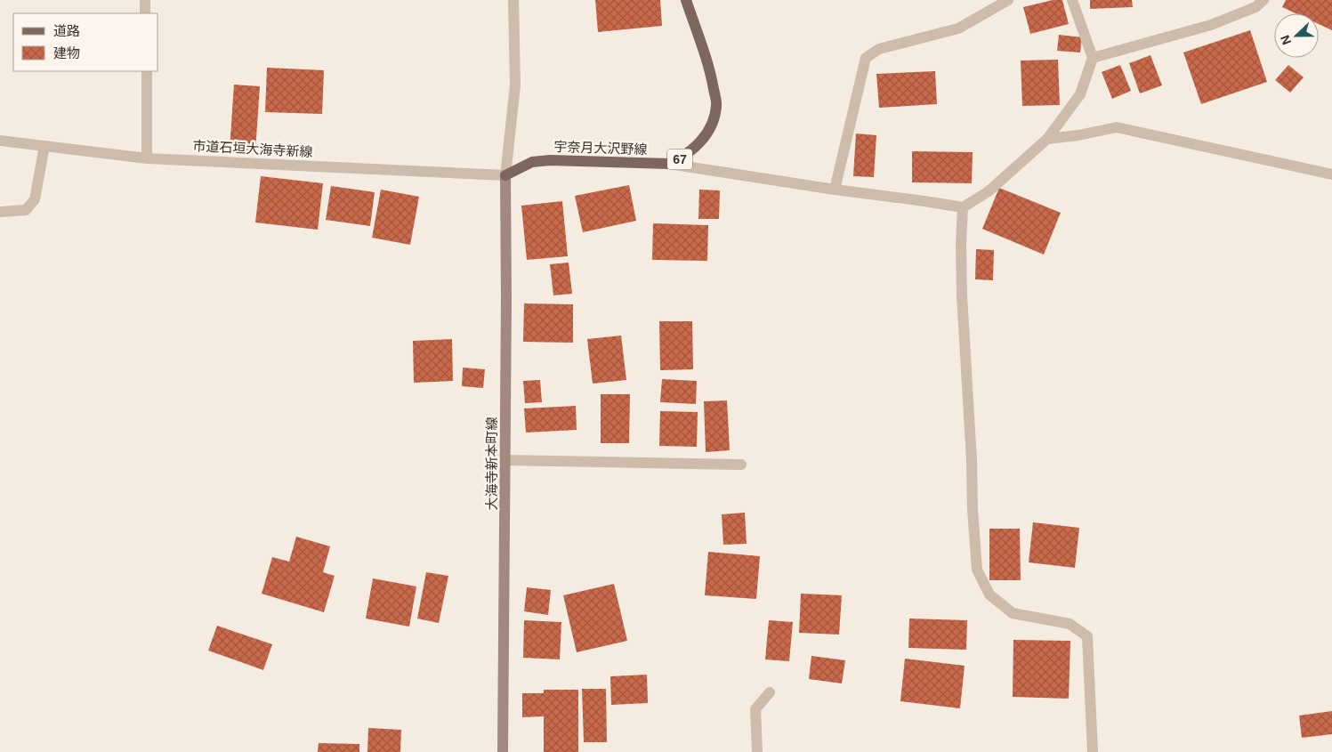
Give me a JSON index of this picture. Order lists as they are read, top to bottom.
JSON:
{
  "streets": {
    "main road": ["宇奈月大沢野線", "67", "大海寺新本町線"],
    "street": ["市道石垣大海寺新線"]
  },
  "crossings": [
    ["宇奈月大沢野線", "市道石垣大海寺新線"],
    ["宇奈月大沢野線", "67"],
    ["宇奈月大沢野線", "大海寺新本町線"],
    ["市道石垣大海寺新線", "大海寺新本町線"]
  ],
  "legend": ["道路", "建物"],
  "north": "left"
}
